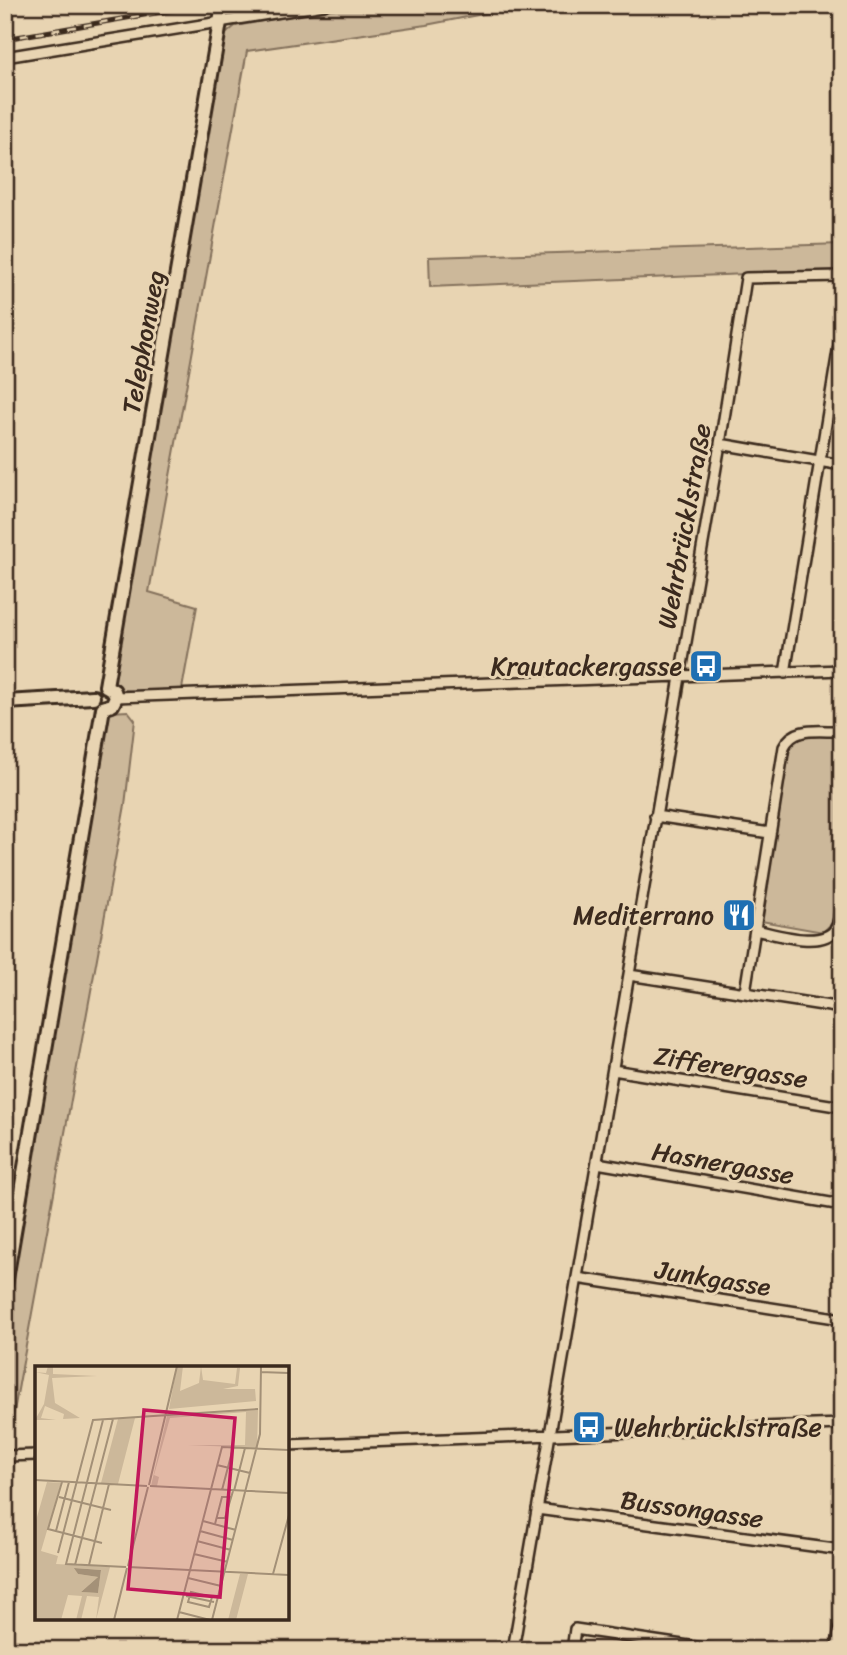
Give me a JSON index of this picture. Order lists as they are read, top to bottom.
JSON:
{
  "streets": {
    "street": [
      "Telephonweg",
      "Wehrbrücklstraße",
      "Zifferergasse",
      "Hasnergasse",
      "Junkgasse",
      "Bussongasse"
    ]
  },
  "crossings": [
    ["Wehrbrücklstraße", "Zifferergasse"],
    ["Wehrbrücklstraße", "Hasnergasse"],
    ["Wehrbrücklstraße", "Junkgasse"],
    ["Wehrbrücklstraße", "Bussongasse"]
  ],
  "places": {
    "bus stop": ["Krautackergasse", "Wehrbrücklstraße"],
    "restaurant": ["Mediterrano"]
  }
}
